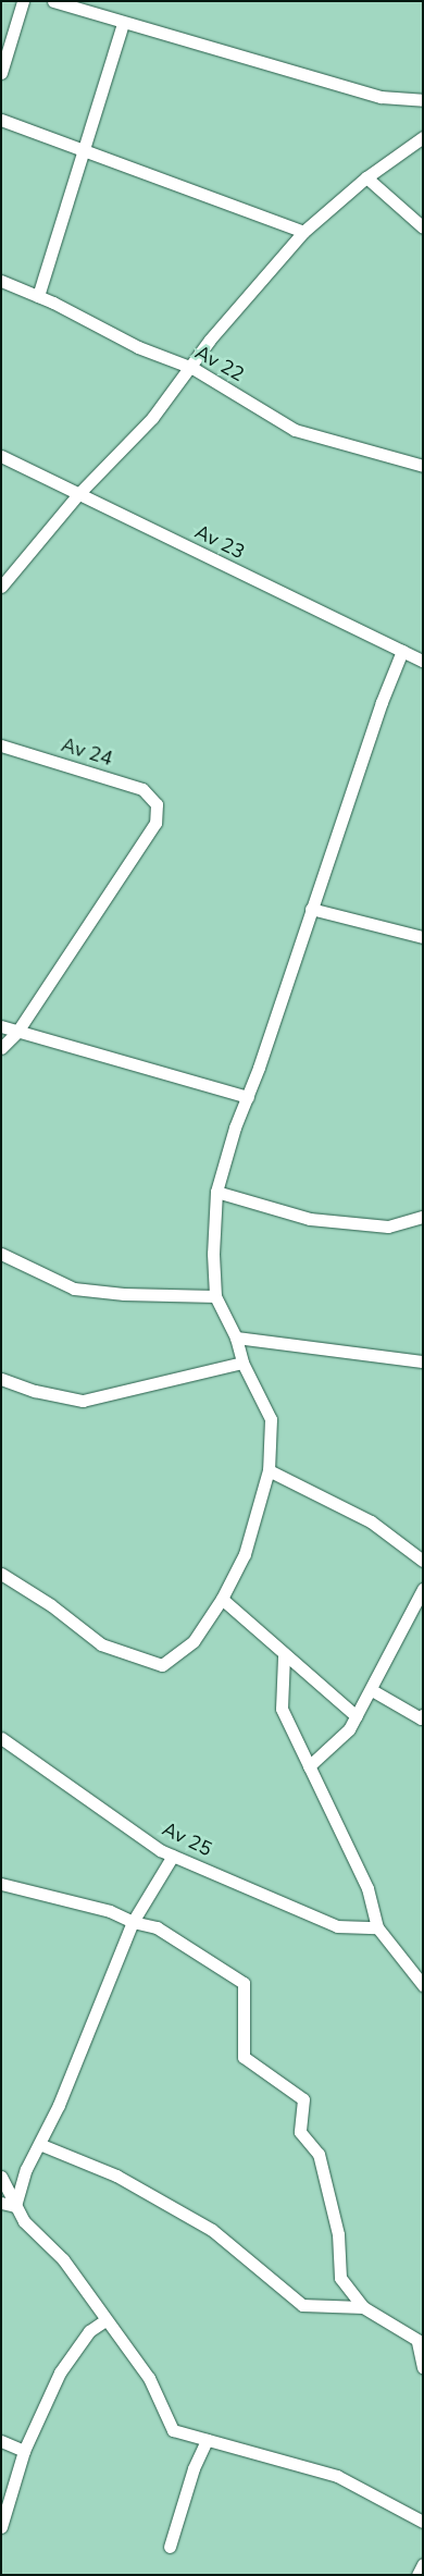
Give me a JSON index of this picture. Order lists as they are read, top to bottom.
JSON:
{
  "streets": {
    "street": [
      "Av 22",
      "Av 23",
      "Av 24",
      "Av 25"
    ]
  }
}
